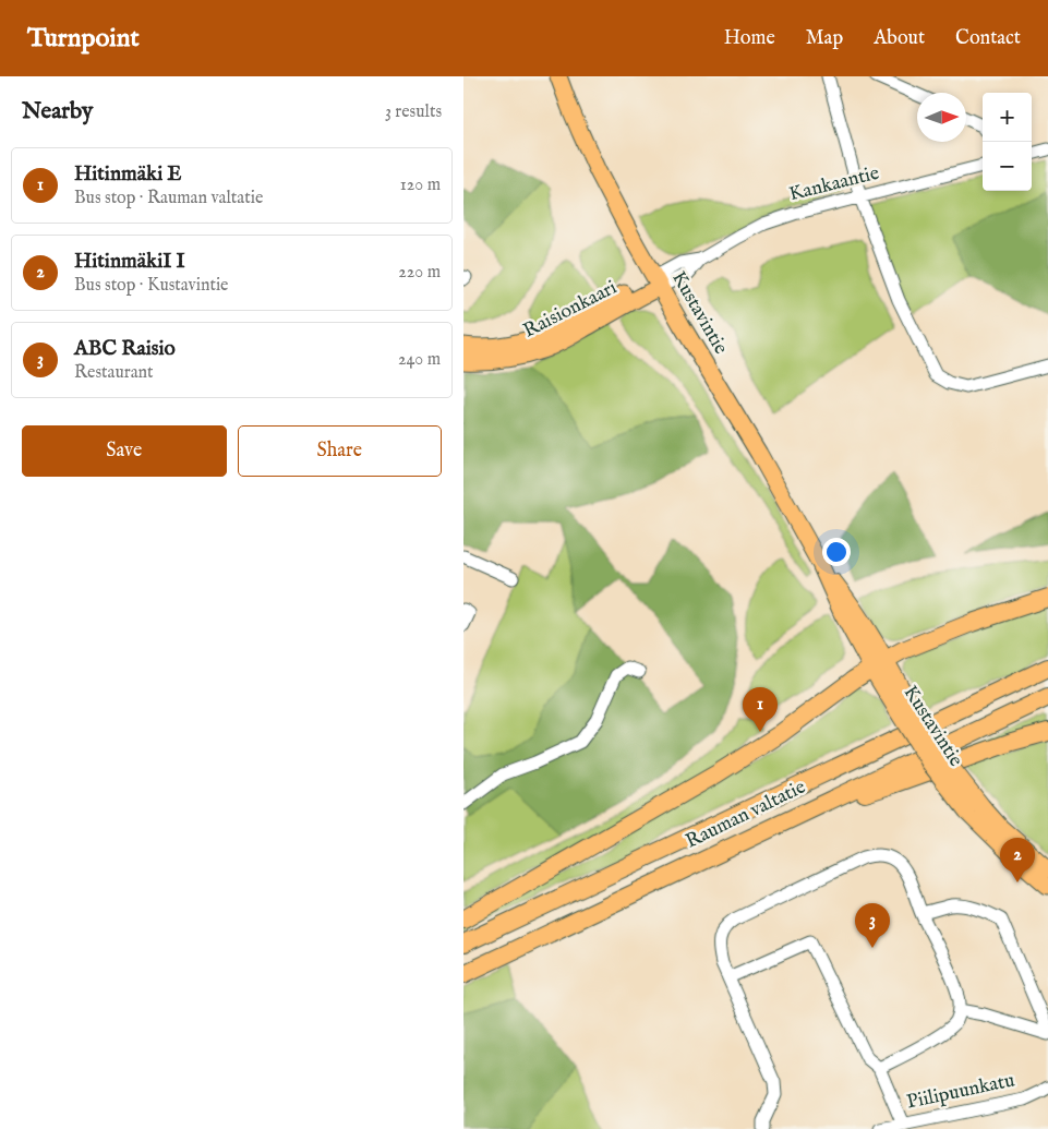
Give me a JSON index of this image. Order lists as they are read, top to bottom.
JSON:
{
  "streets": {
    "highway": ["Rauman valtatie"],
    "main road": ["Raisionkaari", "Kustavintie"],
    "street": ["Kankaantie", "Piilipuunkatu"]
  },
  "crossings": [
    ["Kankaantie", "Raisionkaari"],
    ["Kankaantie", "Kustavintie"],
    ["Raisionkaari", "Kustavintie"]
  ],
  "north": "right",
  "page": {
    "header": "Turnpoint",
    "nav": [
      "Home",
      "Map",
      "About",
      "Contact"
    ],
    "heading": ["Nearby", "3 results"],
    "map_buttons": ["+", "−"],
    "list": [
      {
        "mark": "1",
        "name": "Hitinmäki E",
        "note": "Bus stop · Rauman valtatie",
        "value": "120 m"
      },
      {
        "mark": "2",
        "name": "HitinmäkiI I",
        "note": "Bus stop · Kustavintie",
        "value": "220 m"
      },
      {
        "mark": "3",
        "name": "ABC Raisio",
        "note": "Restaurant",
        "value": "240 m"
      }
    ],
    "buttons": ["Save", "Share"],
    "pins": ["1", "2", "3"]
  }
}
